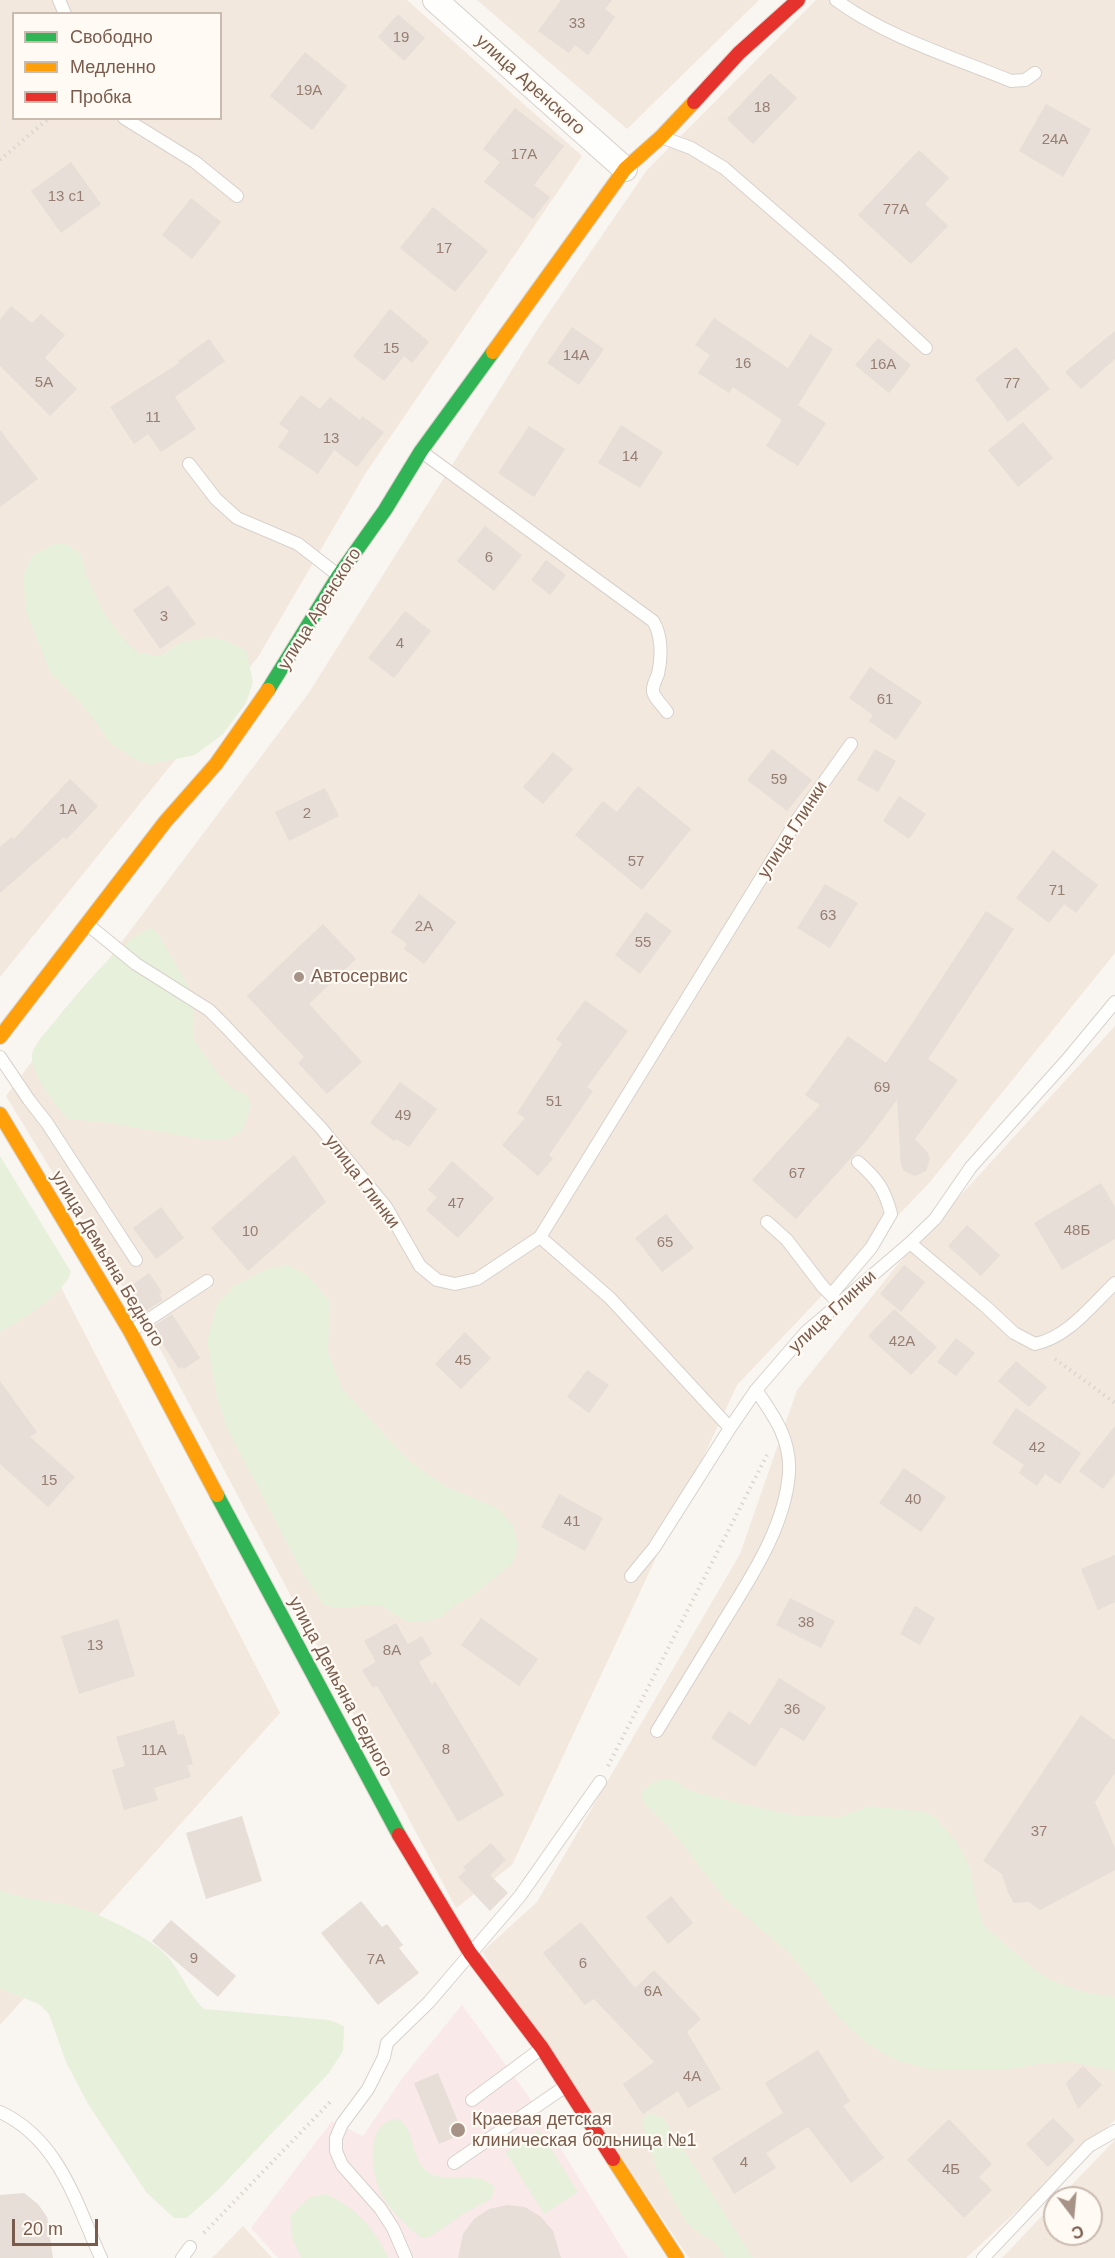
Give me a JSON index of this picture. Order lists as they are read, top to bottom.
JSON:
{
  "streets": {
    "street": ["улица Аренского", "улица Демьяна Бедного"],
    "lane": ["улица Глинки"]
  },
  "crossings": [
    ["улица Аренского", "улица Глинки"]
  ],
  "places": ["Автосервис", "Краевая детская клиническая больница №1"],
  "house_numbers": [
    "33",
    "19",
    "19А",
    "18",
    "24А",
    "17А",
    "13 с1",
    "77А",
    "17",
    "15",
    "14А",
    "16",
    "16А",
    "5А",
    "77",
    "11",
    "13",
    "14",
    "6",
    "3",
    "4",
    "61",
    "59",
    "1А",
    "2",
    "57",
    "71",
    "63",
    "2А",
    "55",
    "69",
    "51",
    "49",
    "67",
    "47",
    "48Б",
    "10",
    "65",
    "42А",
    "45",
    "42",
    "15",
    "40",
    "41",
    "38",
    "13",
    "8А",
    "36",
    "8",
    "11А",
    "37",
    "9",
    "7А",
    "6",
    "6А",
    "4А",
    "4",
    "4Б"
  ],
  "legend": ["Свободно", "Медленно", "Пробка"],
  "scale_bar": "20 m",
  "north": "bottom"
}
